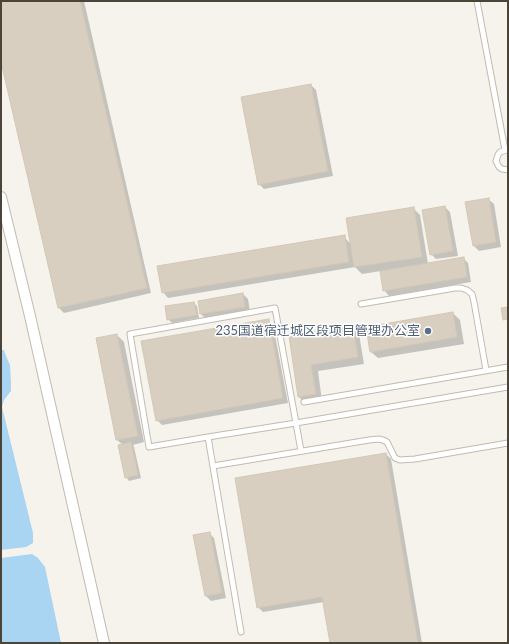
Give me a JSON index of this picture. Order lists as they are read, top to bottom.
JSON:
{
  "places": ["235国道宿迁城区段项目管理办公室"]
}
